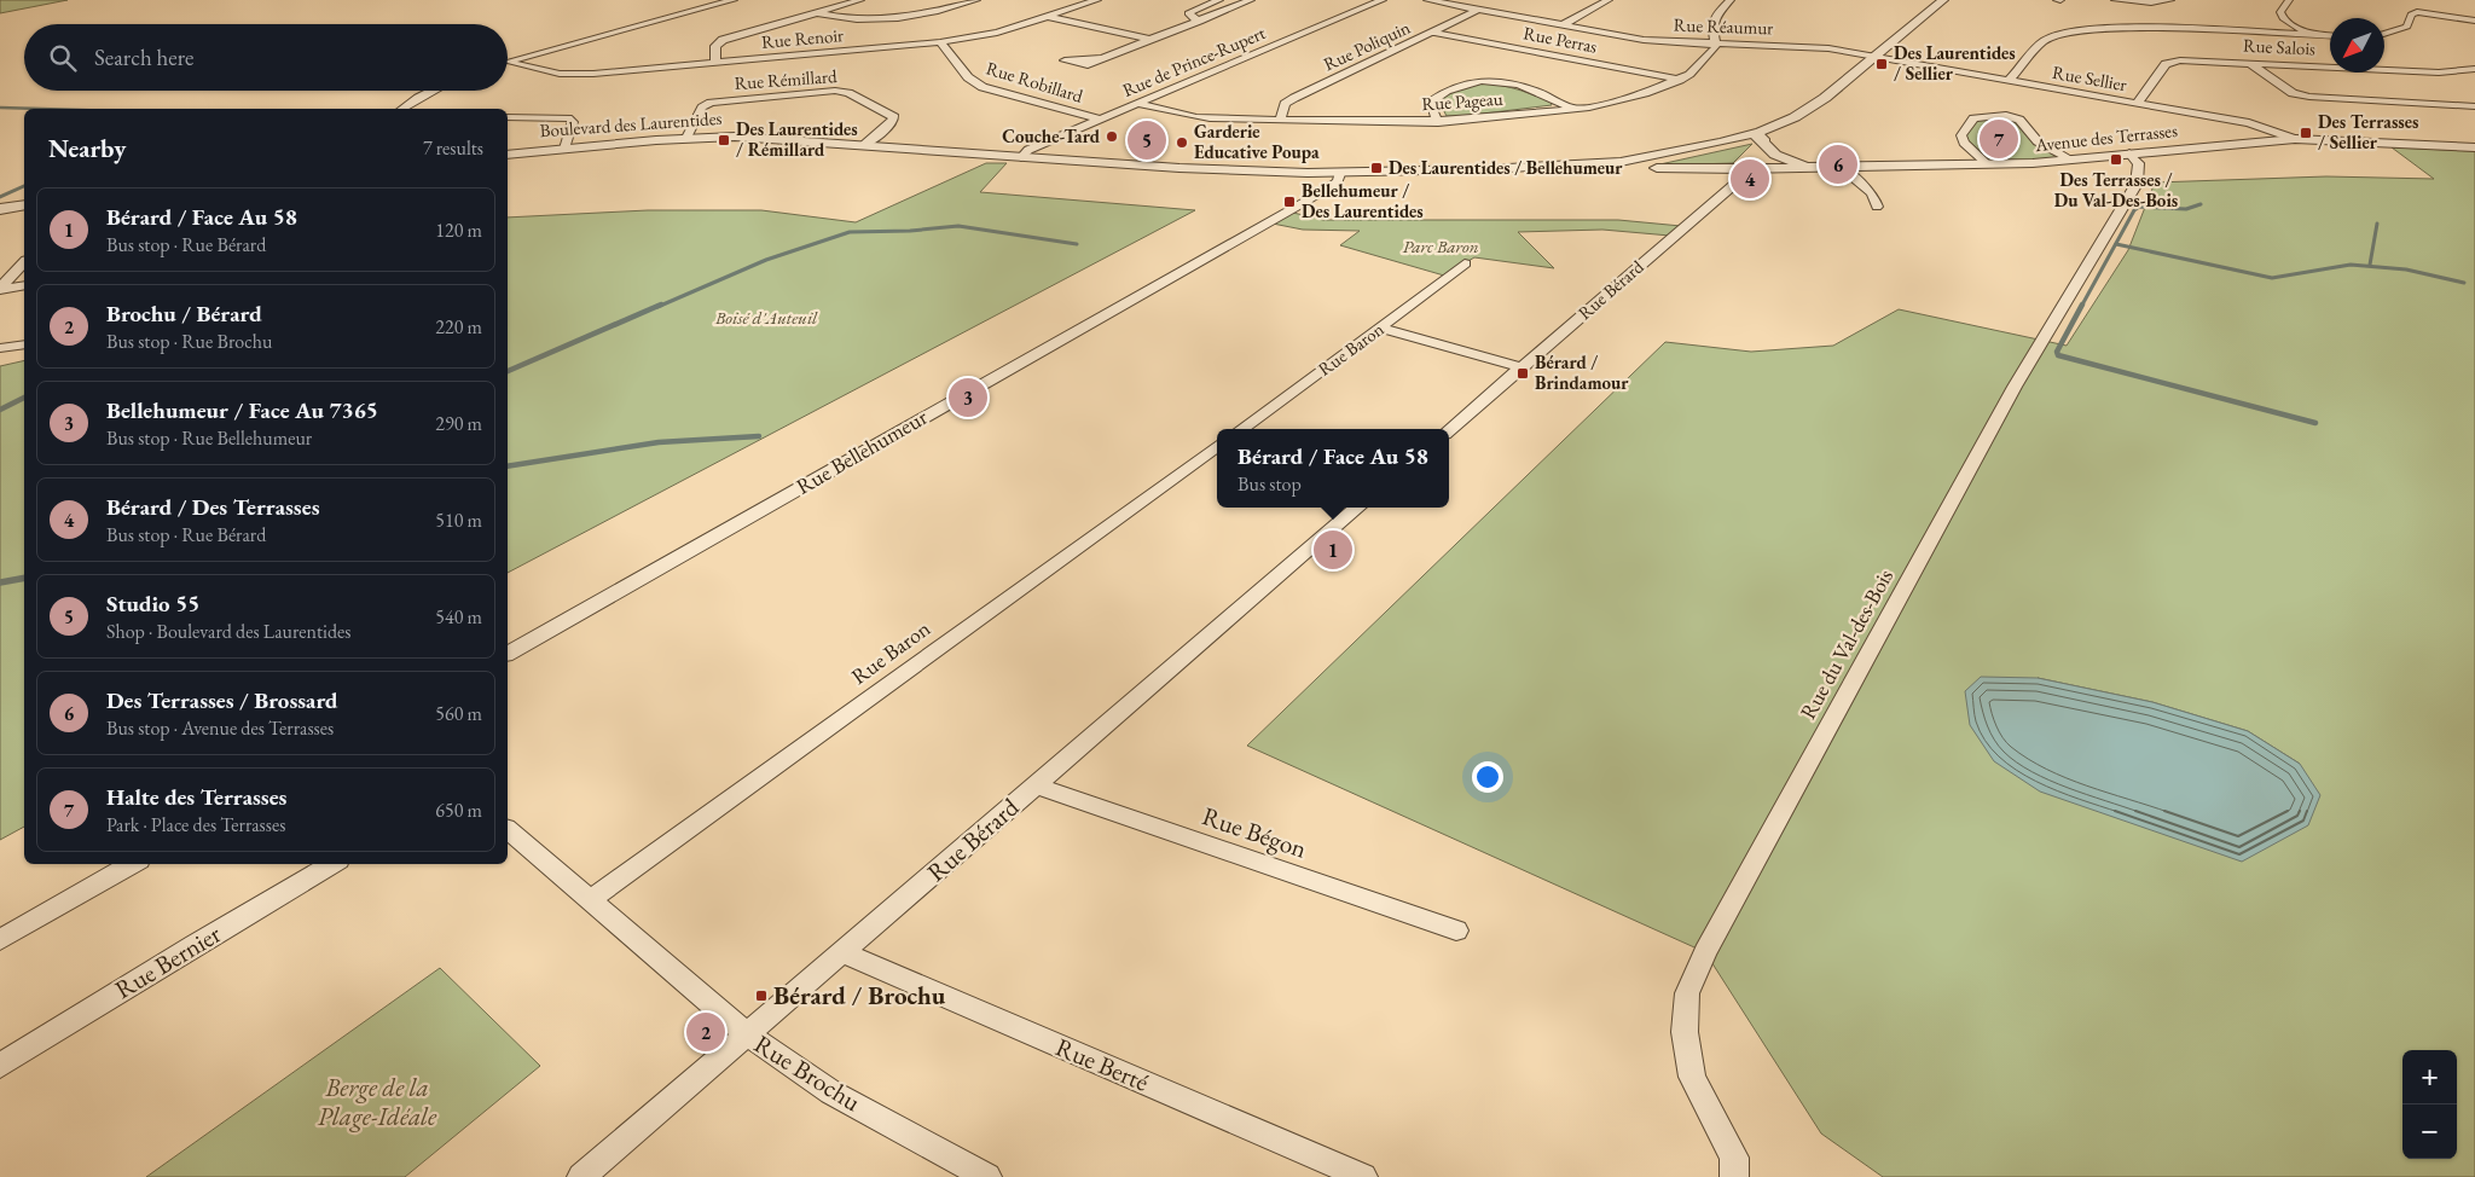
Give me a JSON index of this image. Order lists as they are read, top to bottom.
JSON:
{
  "streets": {
    "street": [
      "Rue Réaumur",
      "Rue Renoir",
      "Rue Perras",
      "Rue Poliquin",
      "Rue Salois",
      "Rue de Prince-Rupert",
      "Rue Sellier",
      "Rue Rémillard",
      "Rue Robillard",
      "Rue Pageau",
      "Boulevard des Laurentides",
      "Avenue des Terrasses",
      "Rue Bérard",
      "Rue Baron",
      "Rue Bellehumeur",
      "Rue du Val-des-Bois",
      "Rue Bégon",
      "Rue Bernier",
      "Rue Berté",
      "Rue Brochu"
    ]
  },
  "crossings": [
    ["Rue Réaumur", "Rue Poliquin"],
    ["Rue Réaumur", "Rue Sellier"],
    ["Rue Réaumur", "Rue Pageau"],
    ["Rue Réaumur", "Boulevard des Laurentides"],
    ["Rue Renoir", "Rue Robillard"],
    ["Rue Perras", "Rue Poliquin"],
    ["Rue Perras", "Rue Pageau"],
    ["Rue Poliquin", "Rue Pageau"],
    ["Rue Salois", "Rue Sellier"],
    ["Rue de Prince-Rupert", "Rue Robillard"],
    ["Rue de Prince-Rupert", "Rue Pageau"],
    ["Rue de Prince-Rupert", "Boulevard des Laurentides"],
    ["Rue Sellier", "Boulevard des Laurentides"],
    ["Rue Sellier", "Avenue des Terrasses"],
    ["Rue Rémillard", "Boulevard des Laurentides"],
    ["Boulevard des Laurentides", "Avenue des Terrasses"],
    ["Boulevard des Laurentides", "Rue Bérard"],
    ["Boulevard des Laurentides", "Rue Bellehumeur"],
    ["Avenue des Terrasses", "Rue Bérard"],
    ["Avenue des Terrasses", "Rue du Val-des-Bois"],
    ["Rue Bérard", "Rue Bégon"],
    ["Rue Bérard", "Rue Berté"],
    ["Rue Bérard", "Rue Brochu"],
    ["Rue Baron", "Rue Brochu"]
  ],
  "parks": ["Parc Baron", "Boisé d'Auteuil", "Berge de la Plage-Idéale"],
  "places": {
    "transit": [
      "Des Laurentides / Sellier",
      "Des Terrasses / Sellier",
      "Des Laurentides / Rémillard",
      "Des Terrasses / Du Val-Des-Bois",
      "Des Laurentides / Bellehumeur",
      "Bellehumeur / Des Laurentides",
      "Bérard / Brindamour",
      "Bérard / Brochu"
    ],
    "other": ["Couche-Tard", "Garderie Educative Poupa"]
  },
  "north": "bottom left",
  "page": {
    "search": "Search here",
    "heading": ["Nearby", "7 results"],
    "pins": [
      "7",
      "5",
      "6",
      "4",
      "3",
      "1",
      "2"
    ],
    "list": [
      {
        "mark": "1",
        "name": "Bérard / Face Au 58",
        "note": "Bus stop · Rue Bérard",
        "value": "120 m"
      },
      {
        "mark": "2",
        "name": "Brochu / Bérard",
        "note": "Bus stop · Rue Brochu",
        "value": "220 m"
      },
      {
        "mark": "3",
        "name": "Bellehumeur / Face Au 7365",
        "note": "Bus stop · Rue Bellehumeur",
        "value": "290 m"
      },
      {
        "mark": "4",
        "name": "Bérard / Des Terrasses",
        "note": "Bus stop · Rue Bérard",
        "value": "510 m"
      },
      {
        "mark": "5",
        "name": "Studio 55",
        "note": "Shop · Boulevard des Laurentides",
        "value": "540 m"
      },
      {
        "mark": "6",
        "name": "Des Terrasses / Brossard",
        "note": "Bus stop · Avenue des Terrasses",
        "value": "560 m"
      },
      {
        "mark": "7",
        "name": "Halte des Terrasses",
        "note": "Park · Place des Terrasses",
        "value": "650 m"
      }
    ],
    "popup": ["Bérard / Face Au 58", "Bus stop"],
    "map_buttons": ["+", "−"]
  }
}
